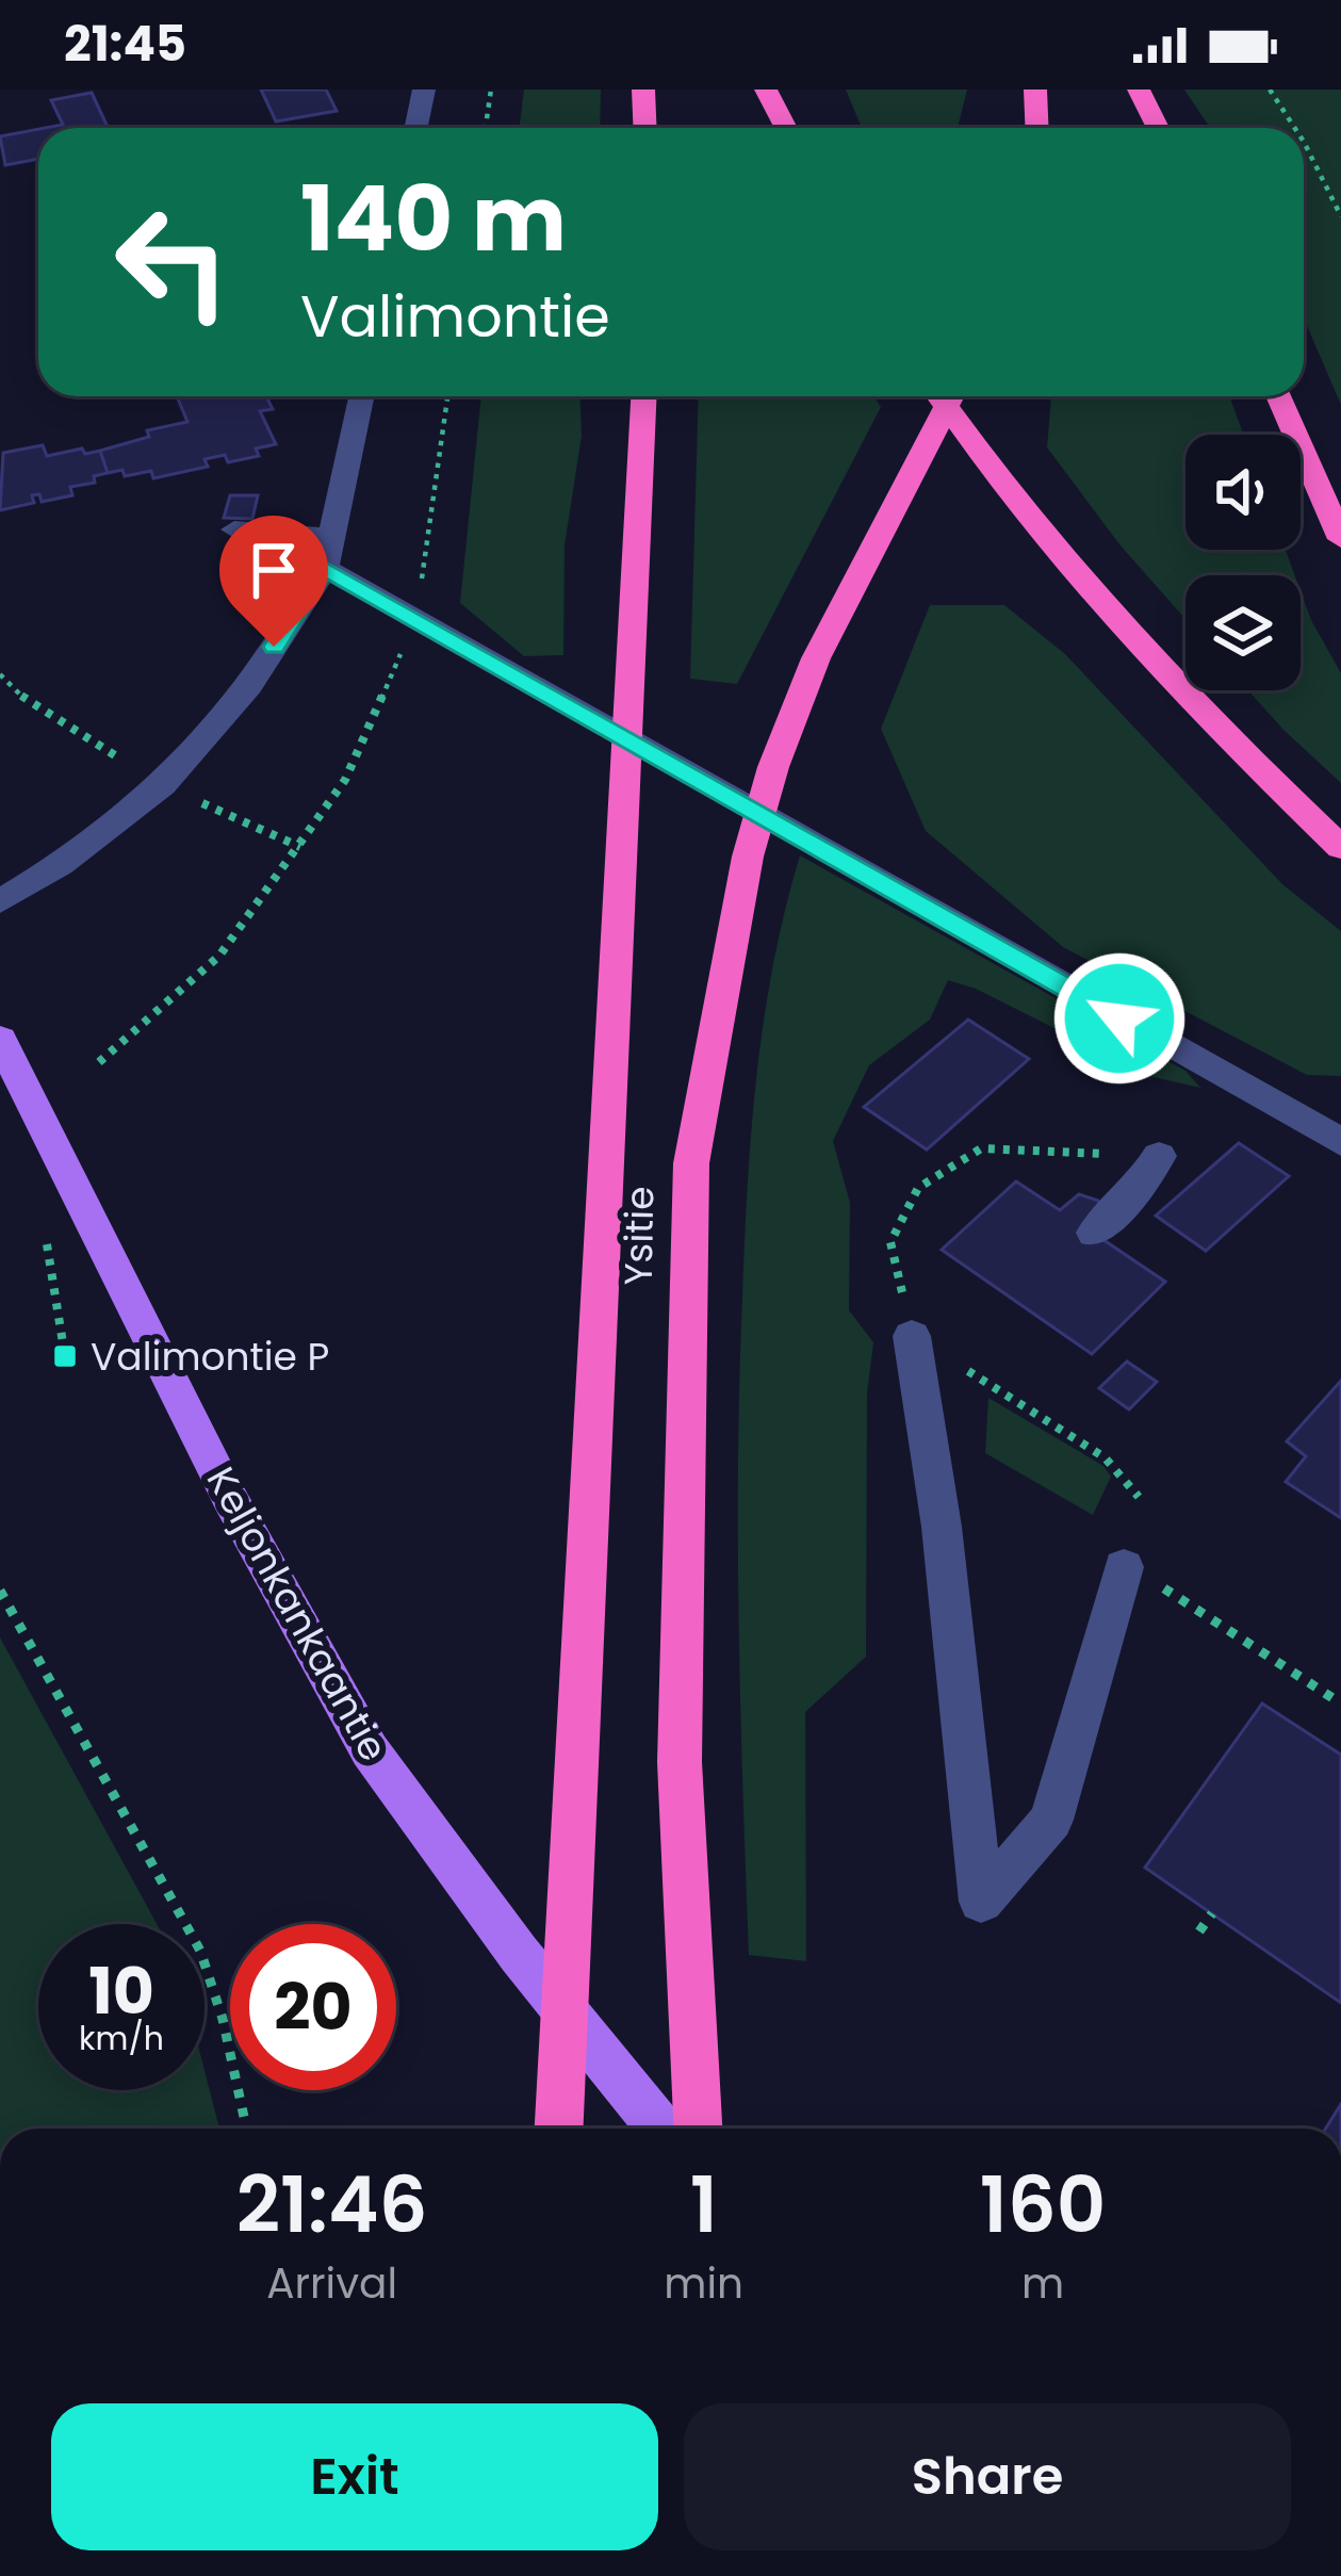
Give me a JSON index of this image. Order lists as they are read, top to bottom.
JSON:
{
  "streets": {
    "highway": ["Ysitie"],
    "main road": ["Keljonkankaantie"]
  },
  "places": {
    "transit": ["Valimontie P"]
  },
  "page": {
    "status": "21:45",
    "turn": ["140 m", "Valimontie"],
    "speed": "10 km/h",
    "limit": "20",
    "eta": [
      "21:46",
      "Arrival",
      "1",
      "min",
      "160",
      "m"
    ],
    "buttons": ["Exit", "Share"]
  }
}
